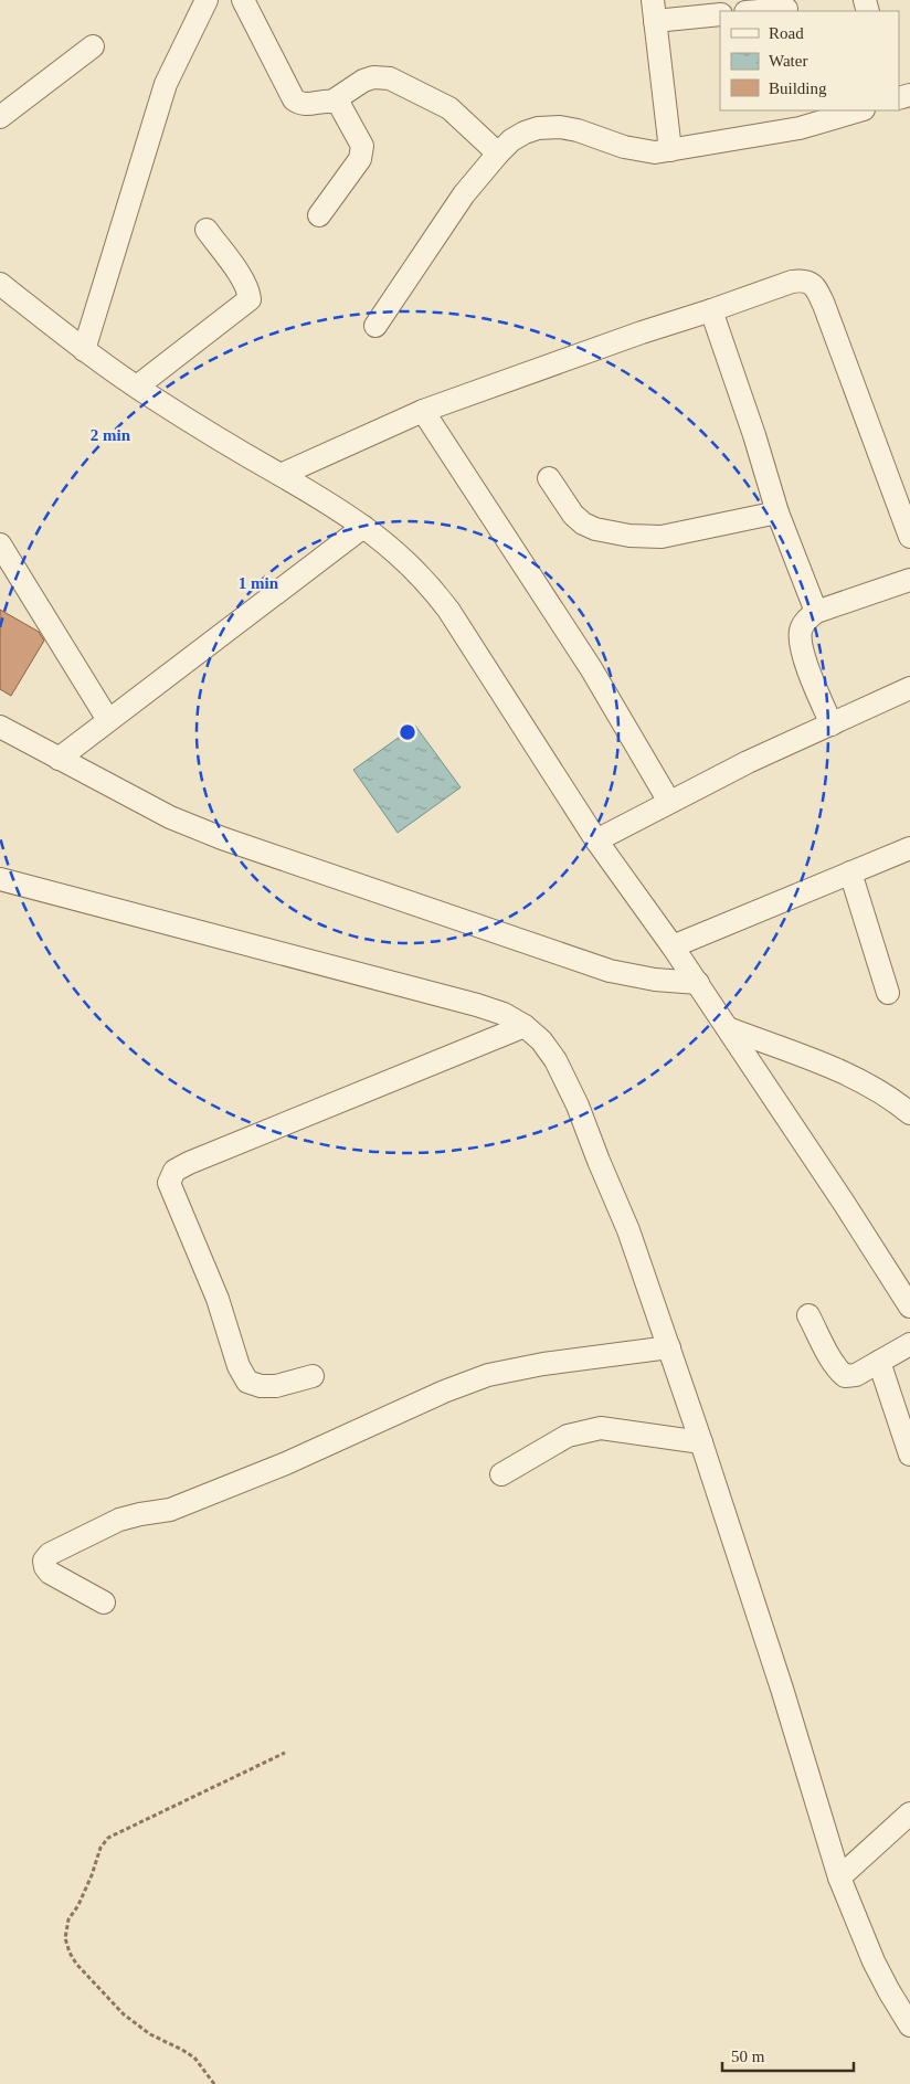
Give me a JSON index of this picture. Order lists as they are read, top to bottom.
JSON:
{
  "legend": ["Road", "Water", "Building"],
  "scale_bar": "50 m",
  "rings": ["2 min", "1 min"]
}
